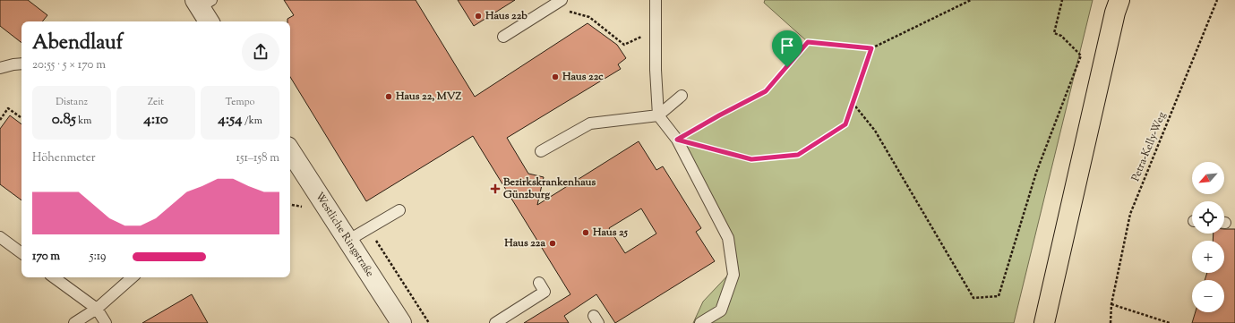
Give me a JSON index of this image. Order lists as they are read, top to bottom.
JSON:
{
  "streets": {
    "street": ["Westliche Ringstraße"],
    "path": ["Petra-Kelly-Weg"]
  },
  "places": {
    "other": [
      "Haus 22b",
      "Haus 22c",
      "Haus 22, MVZ",
      "Haus 25",
      "Haus 22a"
    ],
    "health": ["Bezirkskrankenhaus Günzburg"]
  },
  "north": "bottom left",
  "page": {
    "heading": ["Abendlauf", "20:55 · 5 × 170 m"],
    "stats": [
      ["Distanz", "0.85 km"],
      ["Zeit", "4:10"],
      ["Tempo", "4:54 /km"]
    ],
    "chart": ["Höhenmeter", "151–158 m"],
    "map_buttons": ["+", "−"],
    "list": [
      {
        "name": "170 m",
        "note": "5:19"
      }
    ]
  }
}
